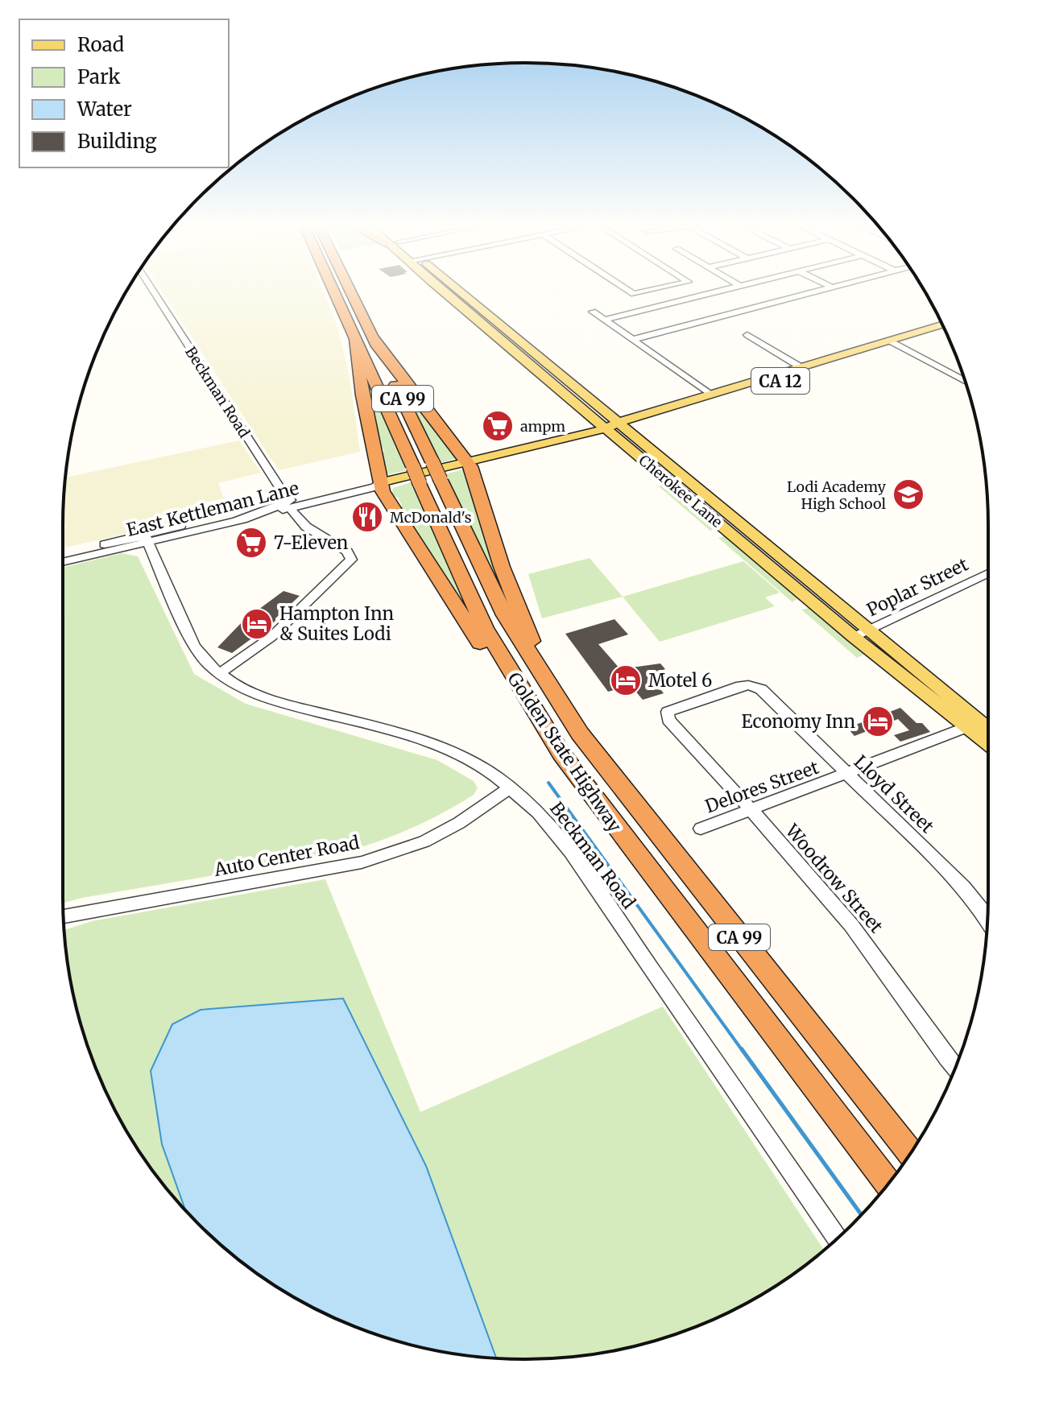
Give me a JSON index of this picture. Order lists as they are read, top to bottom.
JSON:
{
  "streets": {
    "highway": ["CA 99", "Golden State Highway"],
    "main road": ["CA 12", "Cherokee Lane", "East Kettleman Lane"],
    "street": [
      "Beckman Road",
      "Poplar Street",
      "Delores Street",
      "Lloyd Street",
      "Auto Center Road",
      "Woodrow Street"
    ]
  },
  "crossings": [
    ["Beckman Road", "East Kettleman Lane"],
    ["Beckman Road", "Auto Center Road"],
    ["Cherokee Lane", "East Kettleman Lane"],
    ["Cherokee Lane", "Poplar Street"],
    ["Cherokee Lane", "Delores Street"],
    ["Delores Street", "Lloyd Street"],
    ["Delores Street", "Woodrow Street"],
    ["Lloyd Street", "Woodrow Street"]
  ],
  "places": {
    "supermarket": ["ampm", "7-Eleven"],
    "school or university": ["Lodi Academy High School"],
    "restaurant": ["McDonald's"],
    "hotel": ["Hampton Inn & Suites Lodi", "Motel 6", "Economy Inn"]
  },
  "legend": [
    "Road",
    "Park",
    "Water",
    "Building"
  ]
}
